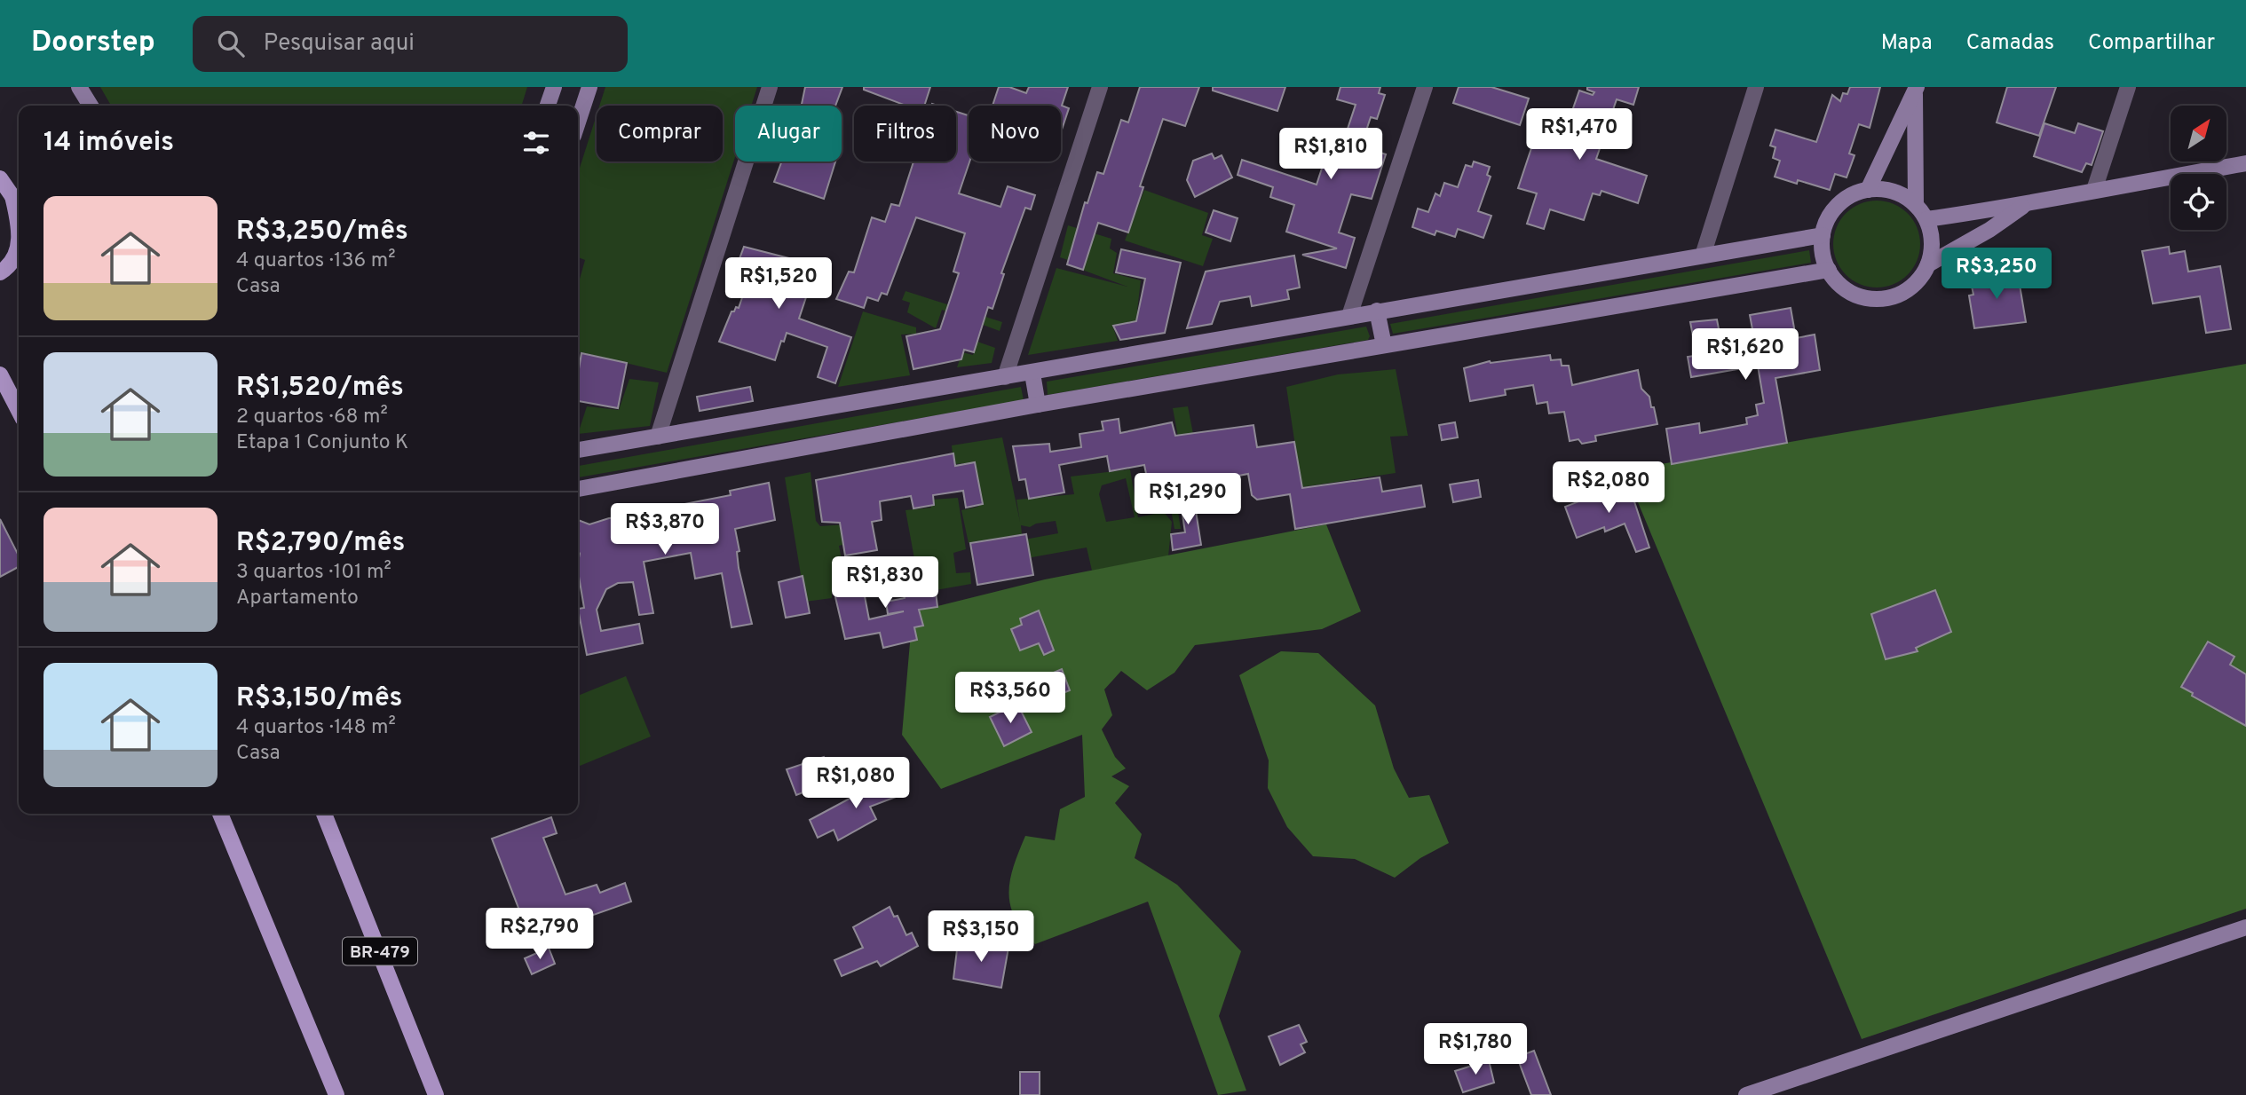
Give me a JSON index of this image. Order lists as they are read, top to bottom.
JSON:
{
  "streets": {
    "main road": ["BR-479"]
  },
  "north": "top right",
  "page": {
    "header": "Doorstep",
    "search": "Pesquisar aqui",
    "nav": ["Mapa", "Camadas", "Compartilhar"],
    "chip": [
      "Comprar",
      "Alugar",
      "Filtros",
      "Novo"
    ],
    "heading": "14 imóveis",
    "price": [
      "R$1,470",
      "R$1,810",
      "R$3,250",
      "R$1,520",
      "R$1,620",
      "R$2,080",
      "R$1,290",
      "R$3,870",
      "R$1,830",
      "R$3,560",
      "R$1,080",
      "R$2,790",
      "R$3,150",
      "R$1,780"
    ],
    "list": [
      {
        "name": "R$3,250/mês",
        "note": "4 quartos · 136 m² · Casa"
      },
      {
        "name": "R$1,520/mês",
        "note": "2 quartos · 68 m² · Etapa 1 Conjunto K"
      },
      {
        "name": "R$2,790/mês",
        "note": "3 quartos · 101 m² · Apartamento"
      },
      {
        "name": "R$3,150/mês",
        "note": "4 quartos · 148 m² · Casa"
      }
    ]
  }
}
